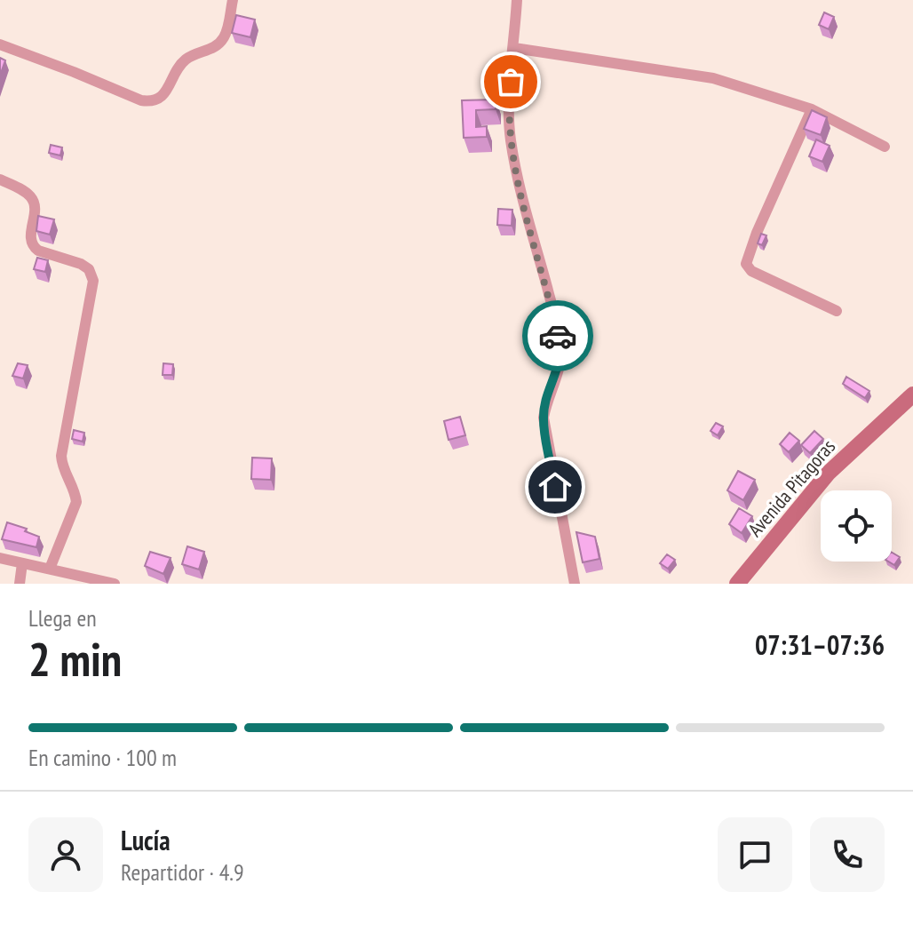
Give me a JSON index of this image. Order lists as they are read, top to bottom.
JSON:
{
  "streets": {
    "main road": ["Avenida Pitagoras"]
  },
  "page": {
    "heading": ["2 min", "Llega en", "07:31–07:36"],
    "panel": ["Lucía", "Repartidor · 4.9"],
    "bar": "En camino · 100 m"
  }
}
